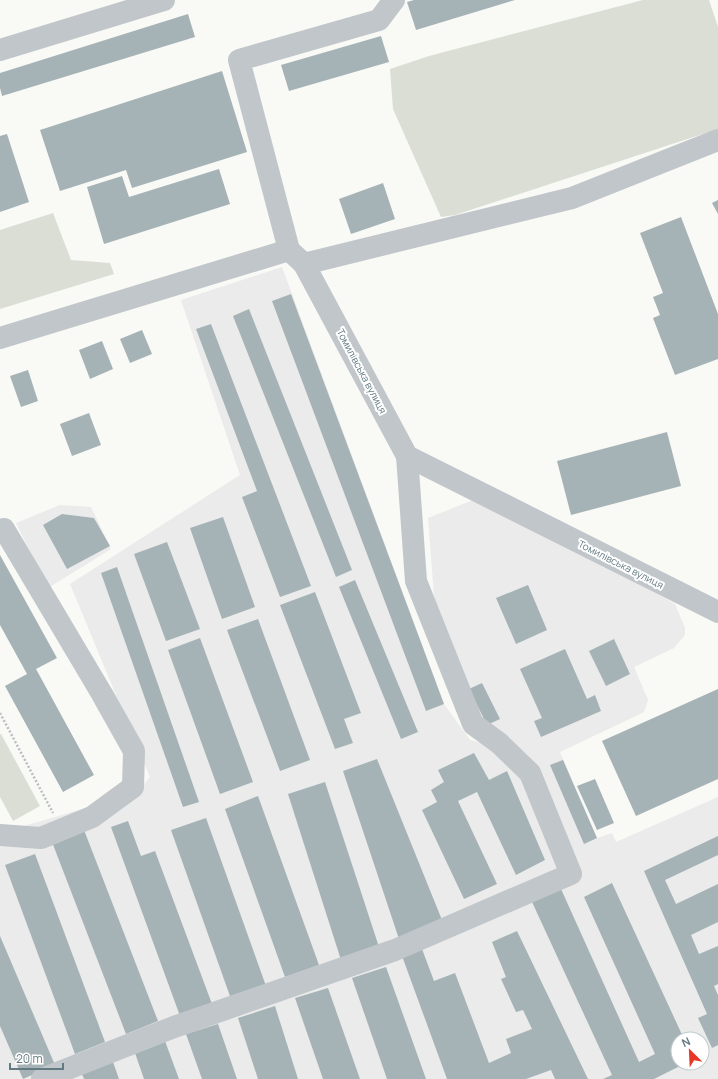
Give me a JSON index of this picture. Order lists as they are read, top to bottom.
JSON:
{
  "streets": {
    "street": ["Томилівська вулиця"]
  },
  "scale_bar": "20 m",
  "north": "top left"
}
